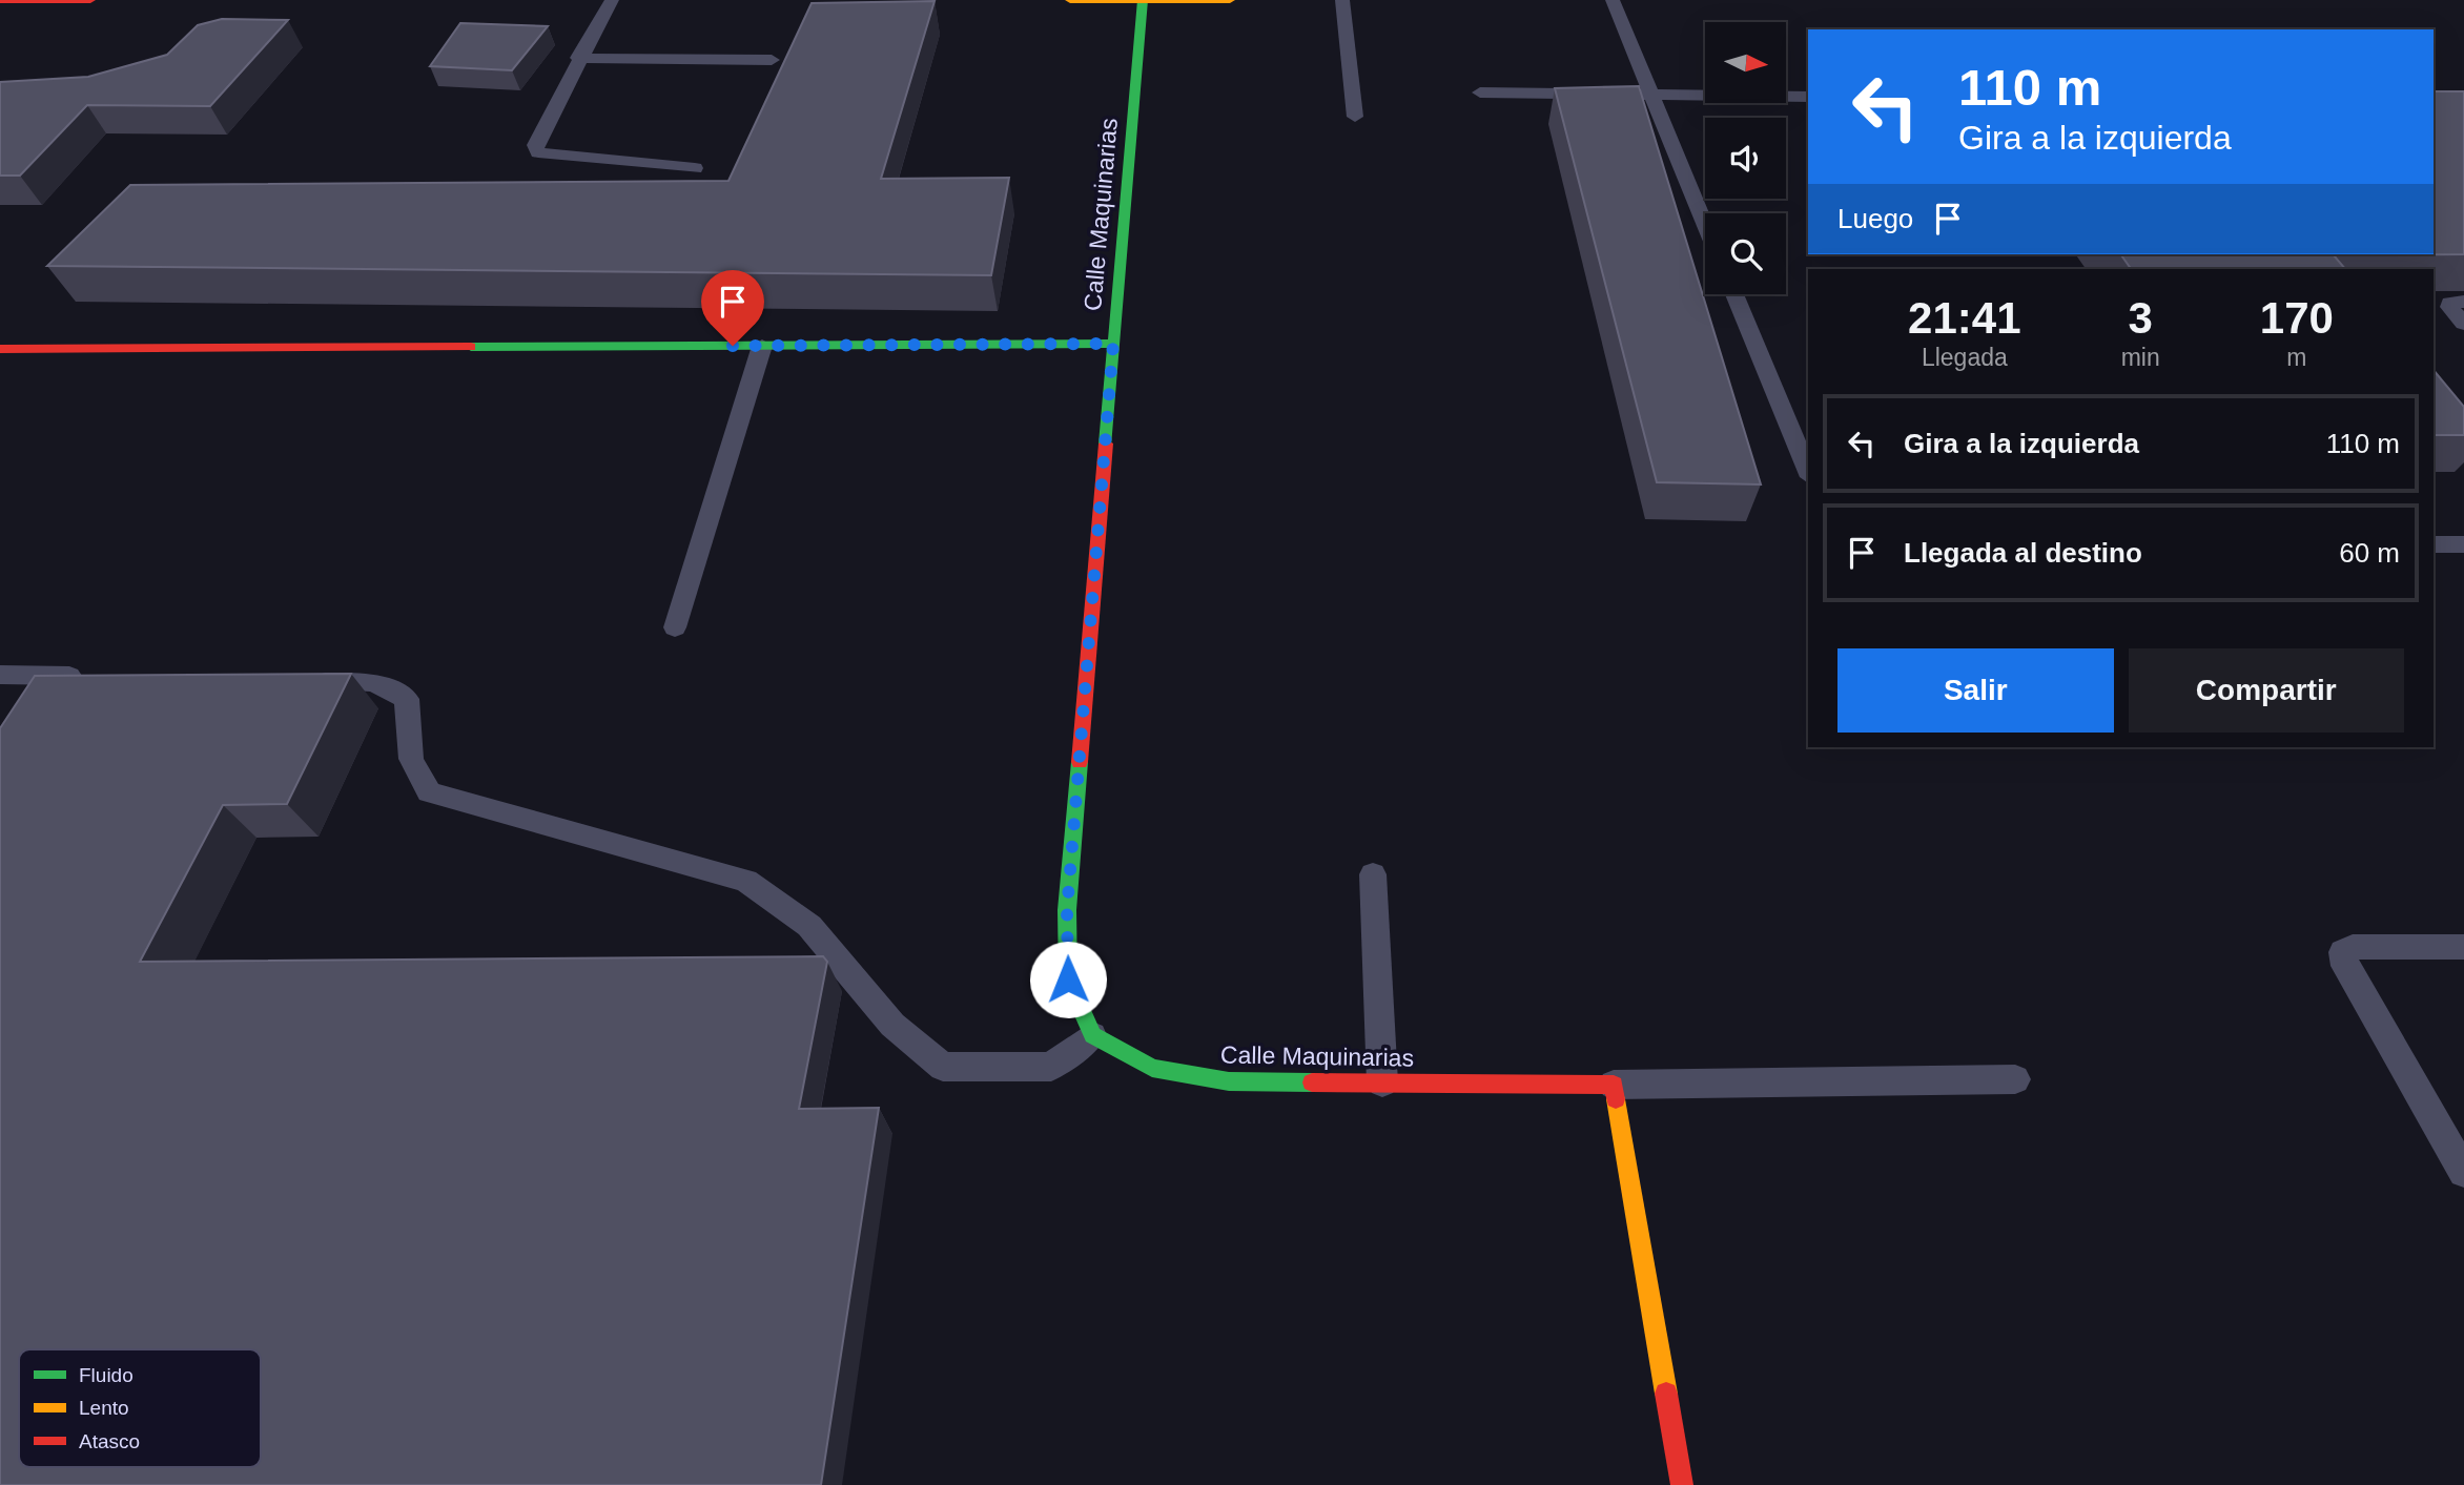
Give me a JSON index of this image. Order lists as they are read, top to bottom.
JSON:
{
  "streets": {
    "street": ["Calle Maquinarias"]
  },
  "legend": ["Fluido", "Lento", "Atasco"],
  "north": "right",
  "page": {
    "turn": ["110 m", "Gira a la izquierda"],
    "then": "Luego",
    "eta": [
      "21:41",
      "Llegada",
      "3",
      "min",
      "170",
      "m"
    ],
    "list": [
      {
        "name": "Gira a la izquierda",
        "value": "110 m"
      },
      {
        "name": "Llegada al destino",
        "value": "60 m"
      }
    ],
    "buttons": ["Salir", "Compartir"]
  }
}
